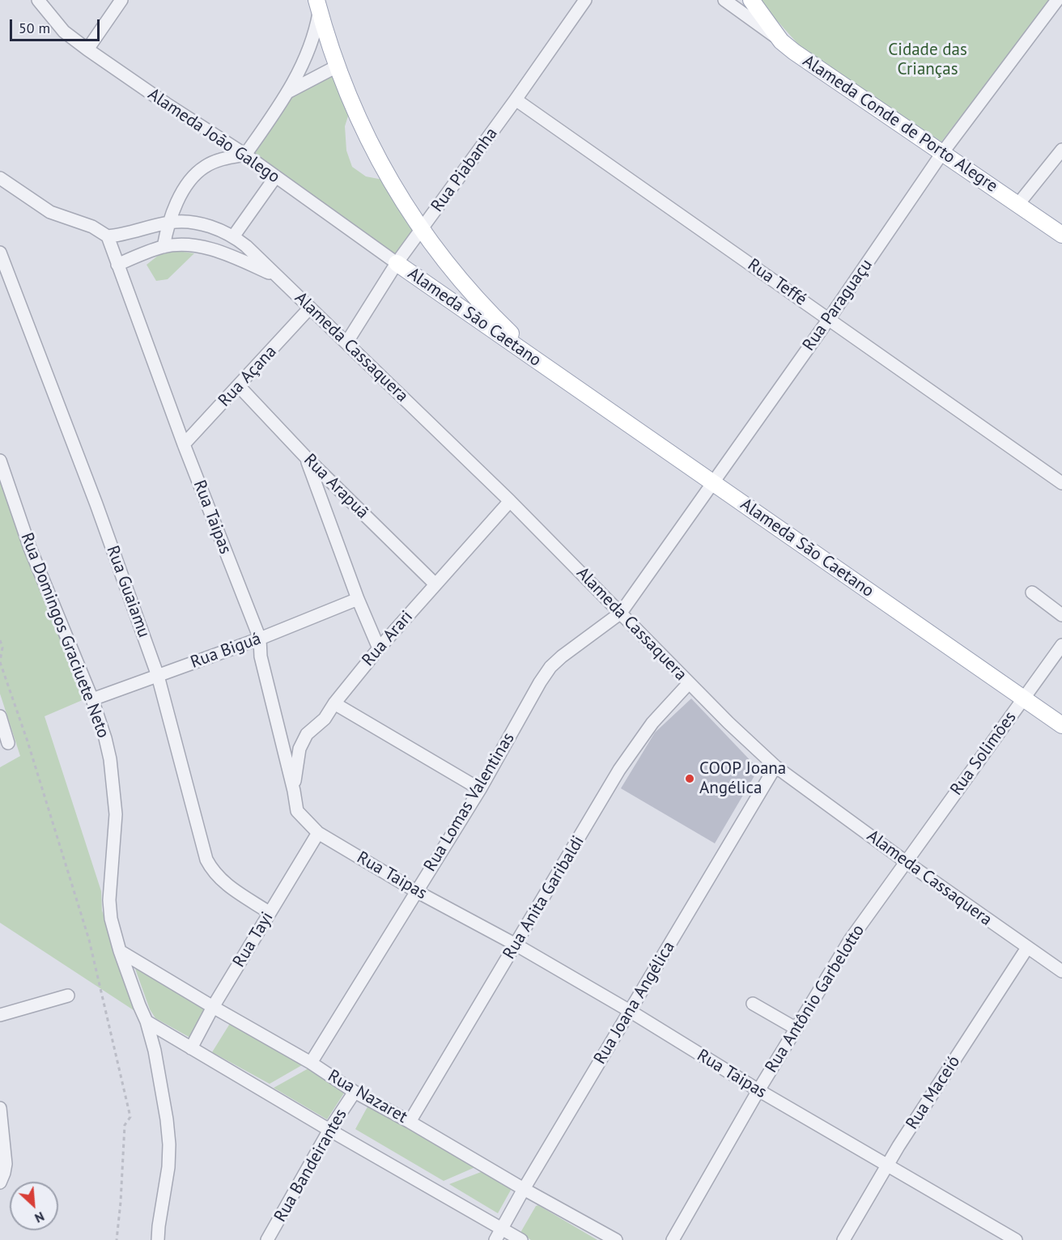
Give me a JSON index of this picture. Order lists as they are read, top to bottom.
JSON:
{
  "streets": {
    "main road": ["Alameda Conde de Porto Alegre", "Alameda São Caetano"],
    "street": [
      "Alameda João Galego",
      "Rua Piabanha",
      "Rua Teffé",
      "Rua Paraguaçu",
      "Alameda Cassaquera",
      "Rua Açana",
      "Rua Arapuã",
      "Rua Taipas",
      "Rua Guaiamu",
      "Rua Domingos Graciuete Neto",
      "Rua Arari",
      "Rua Biguá",
      "Rua Solimões",
      "Rua Lomas Valentinas",
      "Rua Anita Garibaldi",
      "Rua Tayi",
      "Rua Antônio Garbelotto",
      "Rua Joana Angélica",
      "Rua Maceió",
      "Rua Nazaret",
      "Rua Bandeirantes"
    ]
  },
  "crossings": [
    ["Alameda Conde de Porto Alegre", "Rua Paraguaçu"],
    ["Alameda João Galego", "Rua Piabanha"],
    ["Alameda João Galego", "Alameda São Caetano"],
    ["Rua Piabanha", "Rua Teffé"],
    ["Rua Piabanha", "Alameda São Caetano"],
    ["Rua Piabanha", "Alameda Cassaquera"],
    ["Rua Teffé", "Rua Paraguaçu"],
    ["Rua Paraguaçu", "Alameda São Caetano"],
    ["Rua Paraguaçu", "Alameda Cassaquera"],
    ["Rua Paraguaçu", "Rua Lomas Valentinas"],
    ["Alameda São Caetano", "Rua Solimões"],
    ["Alameda Cassaquera", "Rua Açana"],
    ["Alameda Cassaquera", "Rua Arari"],
    ["Alameda Cassaquera", "Rua Solimões"],
    ["Alameda Cassaquera", "Rua Lomas Valentinas"],
    ["Alameda Cassaquera", "Rua Anita Garibaldi"],
    ["Alameda Cassaquera", "Rua Antônio Garbelotto"],
    ["Alameda Cassaquera", "Rua Joana Angélica"],
    ["Alameda Cassaquera", "Rua Maceió"],
    ["Rua Açana", "Rua Arapuã"],
    ["Rua Açana", "Rua Taipas"],
    ["Rua Arapuã", "Rua Arari"],
    ["Rua Taipas", "Rua Arari"],
    ["Rua Taipas", "Rua Biguá"],
    ["Rua Taipas", "Rua Lomas Valentinas"],
    ["Rua Taipas", "Rua Anita Garibaldi"],
    ["Rua Taipas", "Rua Tayi"],
    ["Rua Taipas", "Rua Antônio Garbelotto"],
    ["Rua Taipas", "Rua Joana Angélica"],
    ["Rua Taipas", "Rua Maceió"],
    ["Rua Guaiamu", "Rua Biguá"],
    ["Rua Guaiamu", "Rua Tayi"],
    ["Rua Domingos Graciuete Neto", "Rua Biguá"],
    ["Rua Domingos Graciuete Neto", "Rua Nazaret"],
    ["Rua Solimões", "Rua Antônio Garbelotto"],
    ["Rua Lomas Valentinas", "Rua Nazaret"],
    ["Rua Anita Garibaldi", "Rua Nazaret"],
    ["Rua Tayi", "Rua Nazaret"],
    ["Rua Joana Angélica", "Rua Nazaret"],
    ["Rua Nazaret", "Rua Bandeirantes"]
  ],
  "parks": ["Cidade das Crianças"],
  "places": ["COOP Joana Angélica"],
  "scale_bar": "50 m",
  "north": "bottom right"
}
